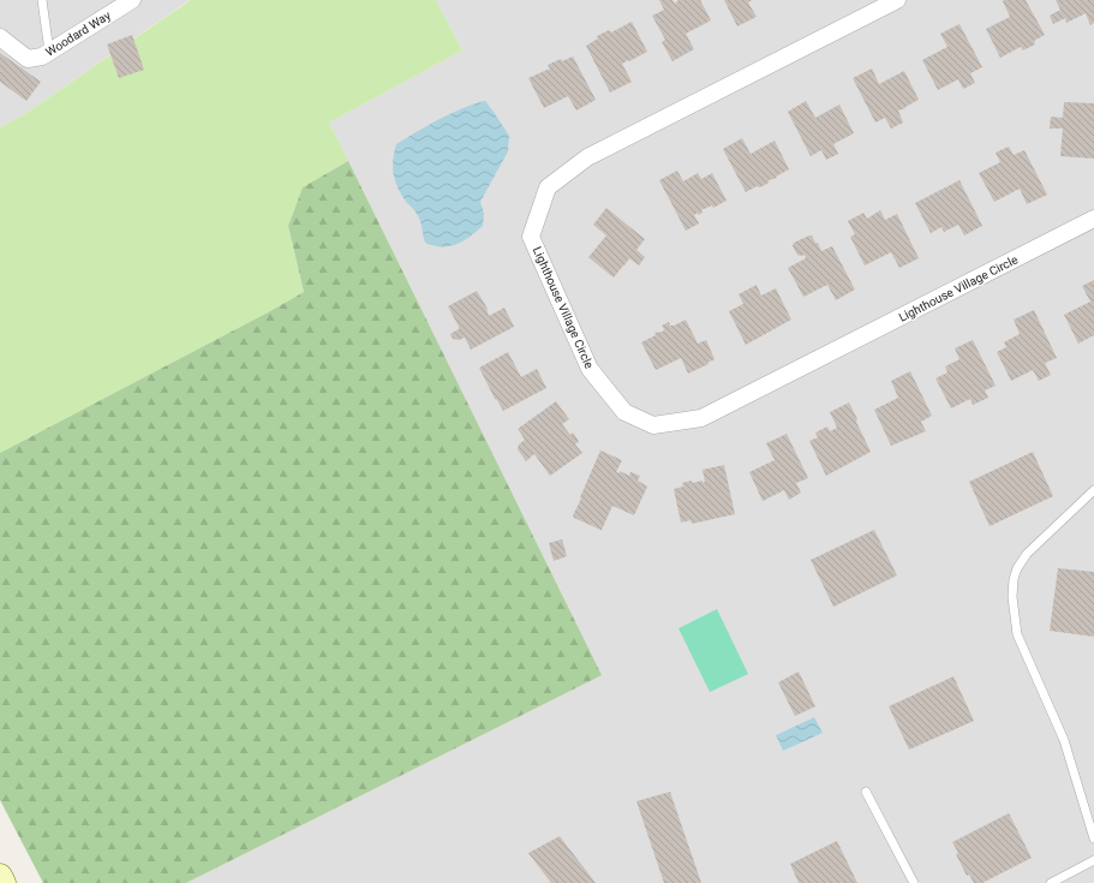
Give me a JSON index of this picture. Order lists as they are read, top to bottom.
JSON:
{
  "streets": {
    "street": ["Woodard Way", "Lighthouse Village Circle"]
  }
}
